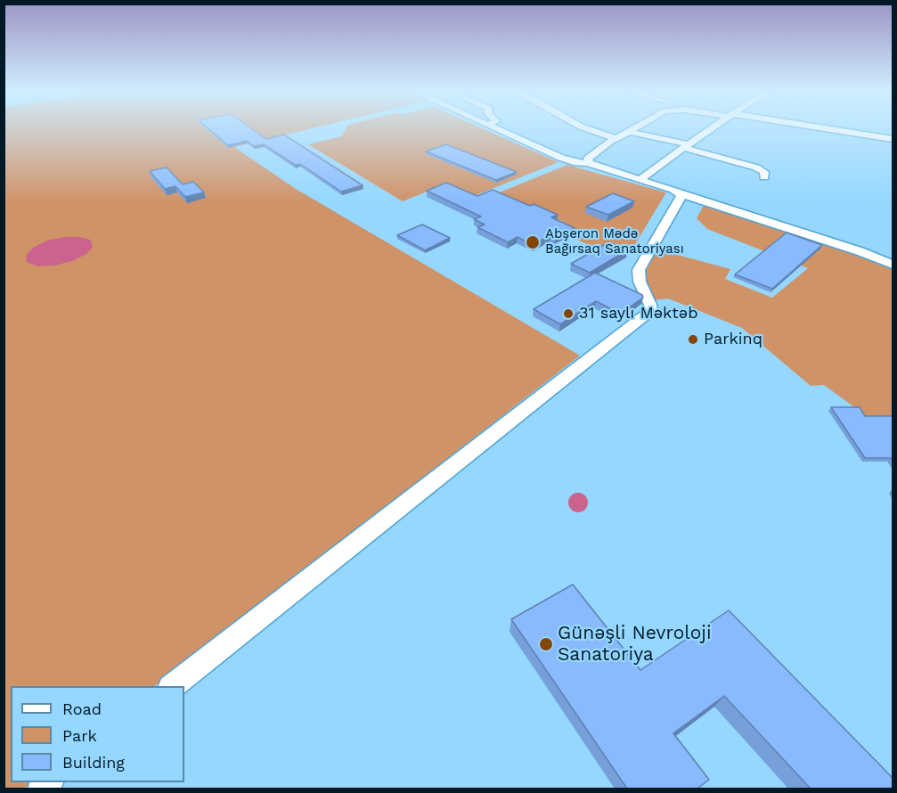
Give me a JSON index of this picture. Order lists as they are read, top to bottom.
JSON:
{
  "places": [
    "Abşeron Mədə Bağırsaq Sanatoriyası",
    "31 saylı Məktəb",
    "Parkinq",
    "Günəşli Nevroloji Sanatoriya"
  ],
  "legend": ["Road", "Park", "Building"]
}
